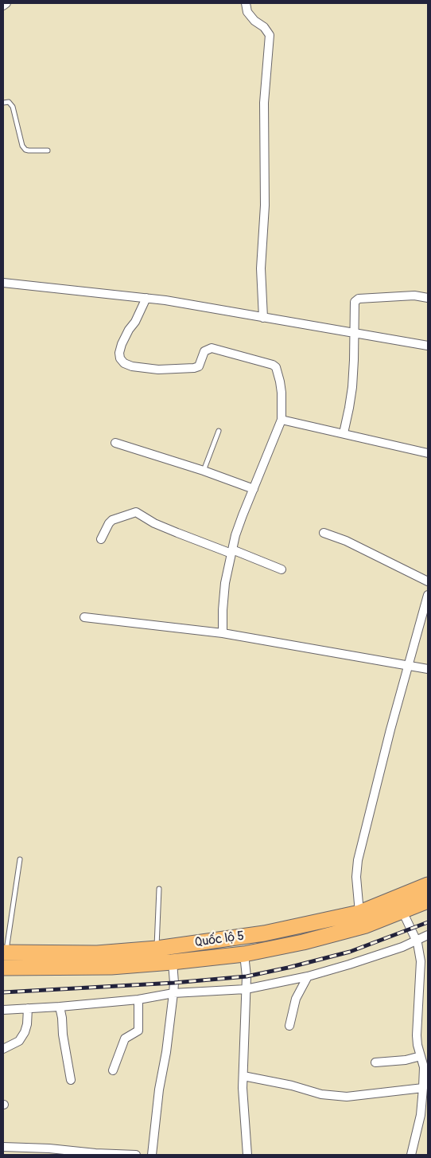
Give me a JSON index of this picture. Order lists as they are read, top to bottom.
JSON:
{
  "streets": {
    "highway": ["Quốc lộ 5"]
  }
}
